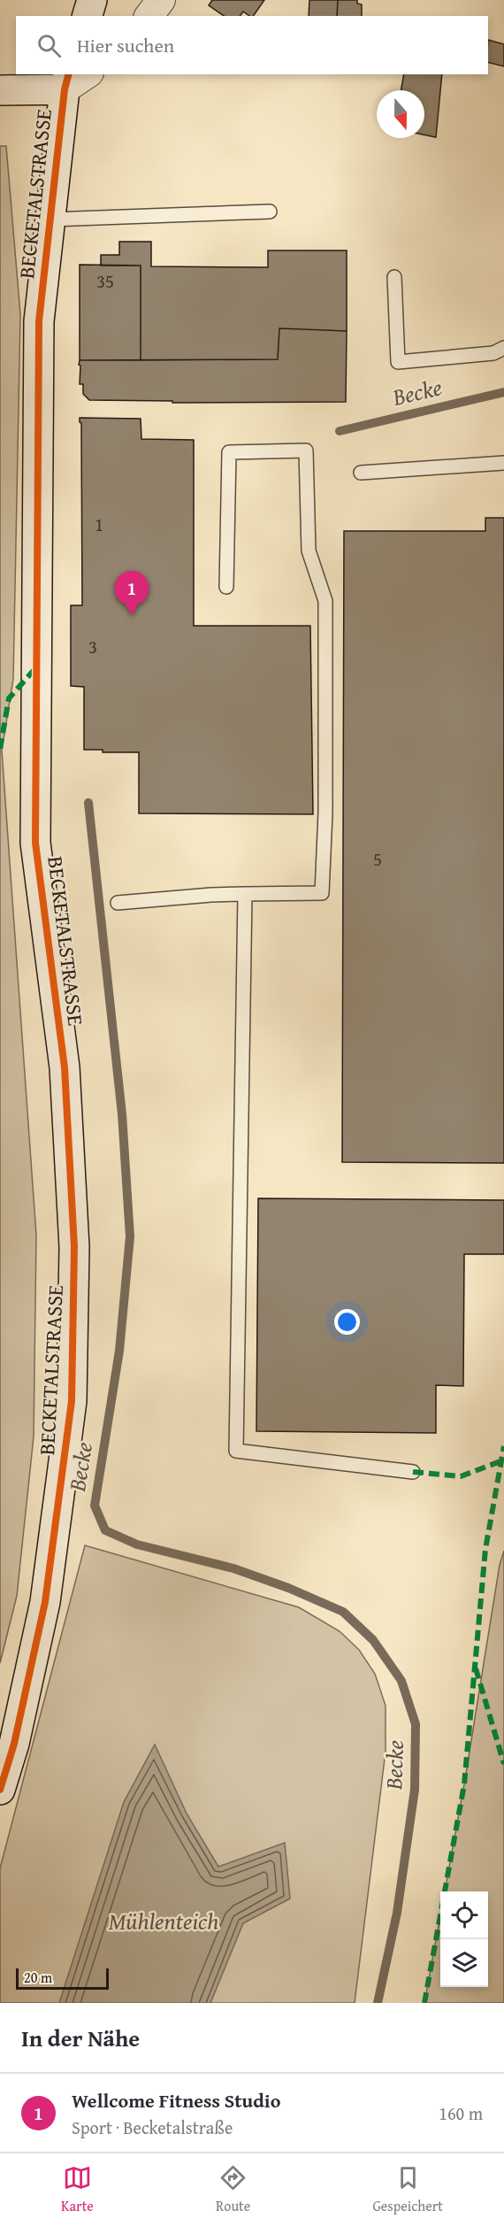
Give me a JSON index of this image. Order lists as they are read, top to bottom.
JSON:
{
  "streets": {
    "main road": ["BECKETALSTRASSE"]
  },
  "water": ["Becke", "Mühlenteich"],
  "house_numbers": [
    "35",
    "1",
    "3",
    "5"
  ],
  "scale_bar": "20 m",
  "north": "bottom",
  "page": {
    "search": "Hier suchen",
    "pins": "1",
    "scale": "20 m",
    "heading": "In der Nähe",
    "list": [
      {
        "mark": "1",
        "name": "Wellcome Fitness Studio",
        "note": "Sport · Becketalstraße",
        "value": "160 m"
      }
    ],
    "nav": ["Karte", "Route", "Gespeichert"]
  }
}
